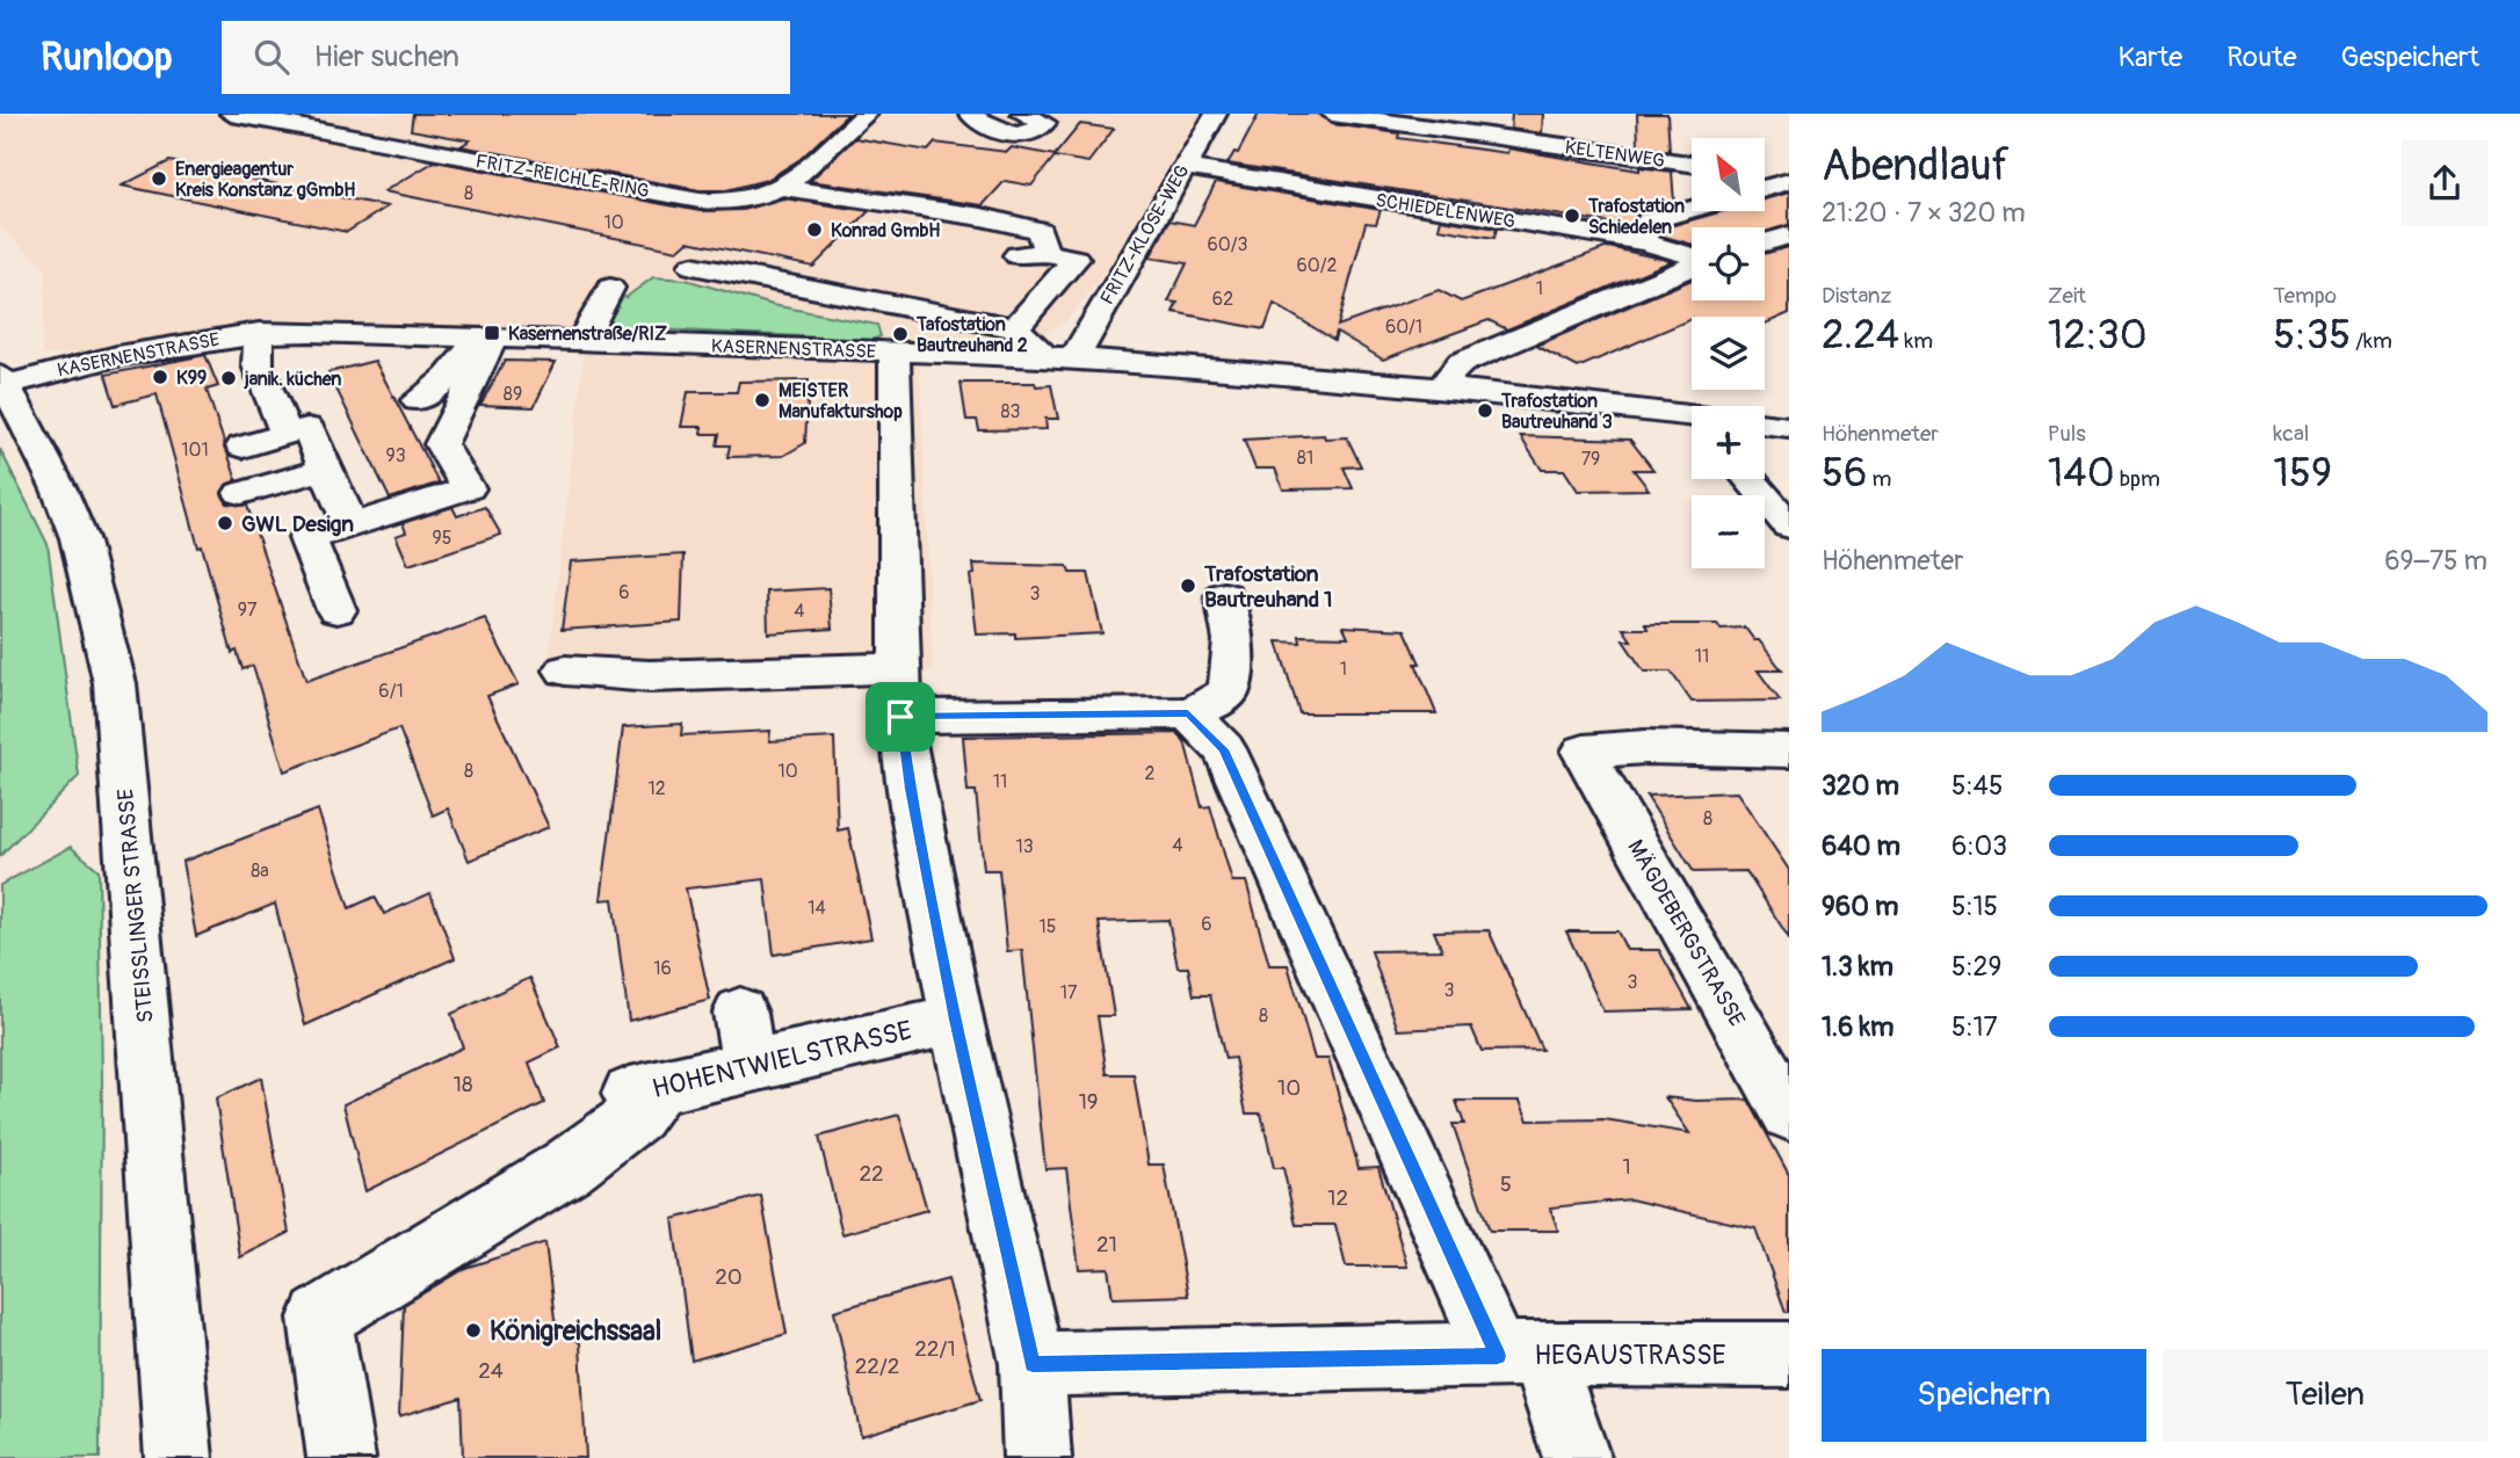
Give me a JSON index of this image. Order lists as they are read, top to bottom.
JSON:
{
  "streets": {
    "street": [
      "KELTENWEG",
      "FRITZ-REICHLE-RING",
      "SCHIEDELENWEG",
      "FRITZ-KLOSE-WEG",
      "KASERNENSTRASSE",
      "STEISSLINGER STRASSE",
      "MÄGDEBERGSTRASSE",
      "HOHENTWIELSTRASSE",
      "HEGAUSTRASSE"
    ]
  },
  "crossings": [
    ["SCHIEDELENWEG", "FRITZ-KLOSE-WEG"],
    ["FRITZ-KLOSE-WEG", "KASERNENSTRASSE"],
    ["KASERNENSTRASSE", "STEISSLINGER STRASSE"]
  ],
  "places": {
    "other": [
      "Energieagentur Kreis Konstanz gGmbH",
      "Trafostation Schiedelen",
      "Konrad GmbH",
      "Tafostation Bautreuhand 2",
      "K99",
      "janik. küchen",
      "MEISTER Manufakturshop",
      "Trafostation Bautreuhand 3",
      "GWL Design",
      "Trafostation Bautreuhand 1",
      "Königreichssaal"
    ],
    "transit": ["Kasernenstraße/RIZ"]
  },
  "house_numbers": [
    "8",
    "10",
    "60/3",
    "60/2",
    "1",
    "62",
    "60/1",
    "89",
    "83",
    "101",
    "93",
    "81",
    "79",
    "95",
    "6",
    "3",
    "97",
    "4",
    "11",
    "1",
    "6/1",
    "8",
    "10",
    "2",
    "11",
    "12",
    "8",
    "4",
    "13",
    "8a",
    "14",
    "6",
    "15",
    "16",
    "3",
    "3",
    "17",
    "8",
    "18",
    "10",
    "19",
    "1",
    "22",
    "5",
    "12",
    "21",
    "20",
    "22/1",
    "22/2",
    "24"
  ],
  "north": "top left",
  "page": {
    "header": "Runloop",
    "search": "Hier suchen",
    "nav": ["Karte", "Route", "Gespeichert"],
    "heading": ["Abendlauf", "21:20 · 7 × 320 m"],
    "map_buttons": ["+", "−"],
    "stats": [
      ["Distanz", "2.24 km"],
      ["Zeit", "12:30"],
      ["Tempo", "5:35 /km"],
      ["Höhenmeter", "56 m"],
      ["Puls", "140 bpm"],
      ["kcal", "159"]
    ],
    "chart": ["Höhenmeter", "69–75 m"],
    "list": [
      {
        "name": "320 m",
        "note": "5:45"
      },
      {
        "name": "640 m",
        "note": "6:03"
      },
      {
        "name": "960 m",
        "note": "5:15"
      },
      {
        "name": "1.3 km",
        "note": "5:29"
      },
      {
        "name": "1.6 km",
        "note": "5:17"
      }
    ],
    "buttons": ["Speichern", "Teilen"]
  }
}
